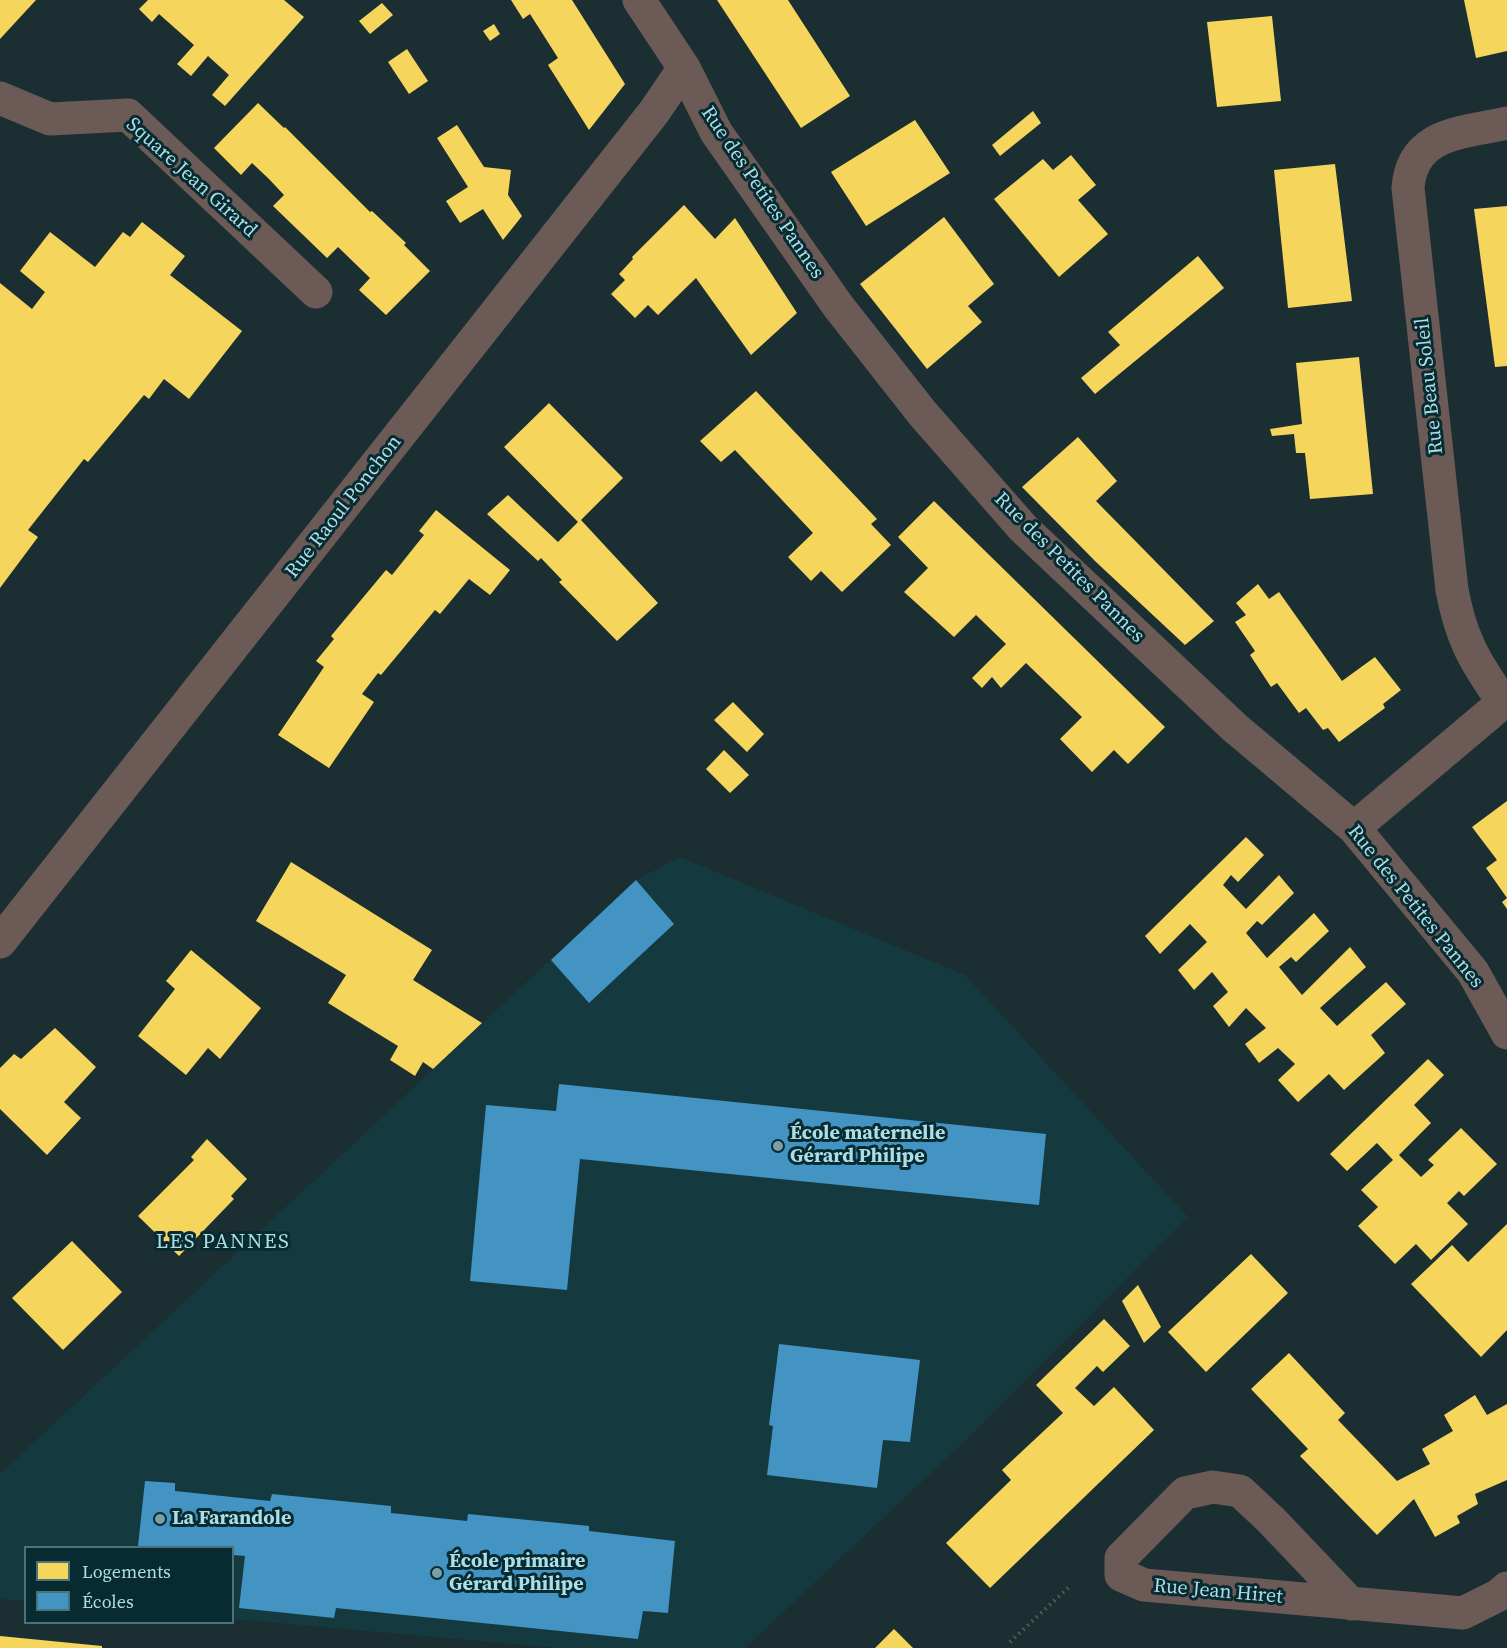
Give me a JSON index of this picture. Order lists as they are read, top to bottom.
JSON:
{
  "streets": {
    "street": [
      "Square Jean Girard",
      "Rue des Petites Pannes",
      "Rue Beau Soleil",
      "Rue Raoul Ponchon",
      "Rue Jean Hiret"
    ]
  },
  "crossings": [
    ["Rue des Petites Pannes", "Rue Beau Soleil"],
    ["Rue des Petites Pannes", "Rue Raoul Ponchon"]
  ],
  "districts": ["LES PANNES"],
  "places": ["École maternelle Gérard Philipe", "La Farandole", "École primaire Gérard Philipe"],
  "legend": ["Logements", "Écoles"]
}
